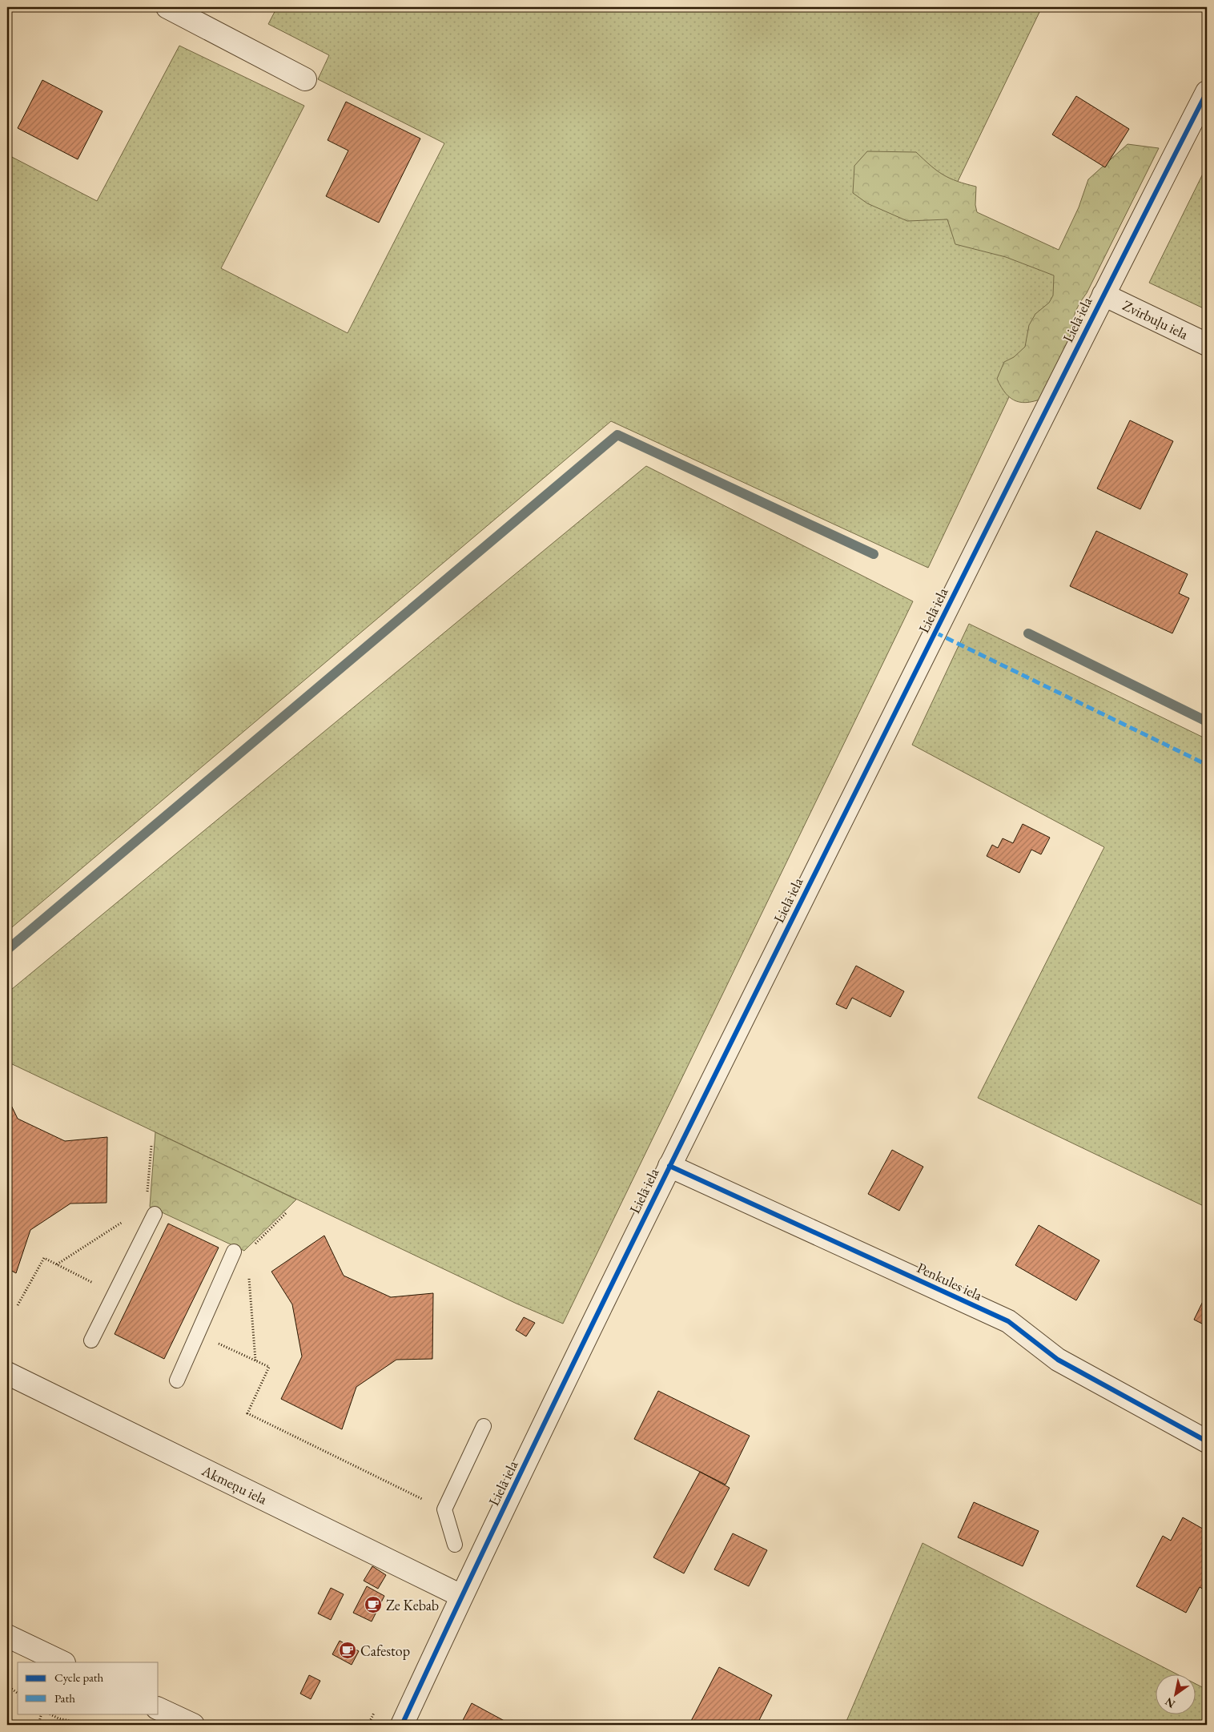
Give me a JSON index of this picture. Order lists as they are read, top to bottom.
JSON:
{
  "streets": {
    "street": [
      "Lielā iela",
      "Zvirbuļu iela",
      "Penkules iela",
      "Akmeņu iela"
    ]
  },
  "crossings": [
    ["Lielā iela", "Zvirbuļu iela"],
    ["Lielā iela", "Penkules iela"],
    ["Lielā iela", "Akmeņu iela"]
  ],
  "places": {
    "cafe": ["Ze Kebab", "Cafestop"]
  },
  "legend": ["Cycle path", "Path"],
  "north": "bottom left"
}
